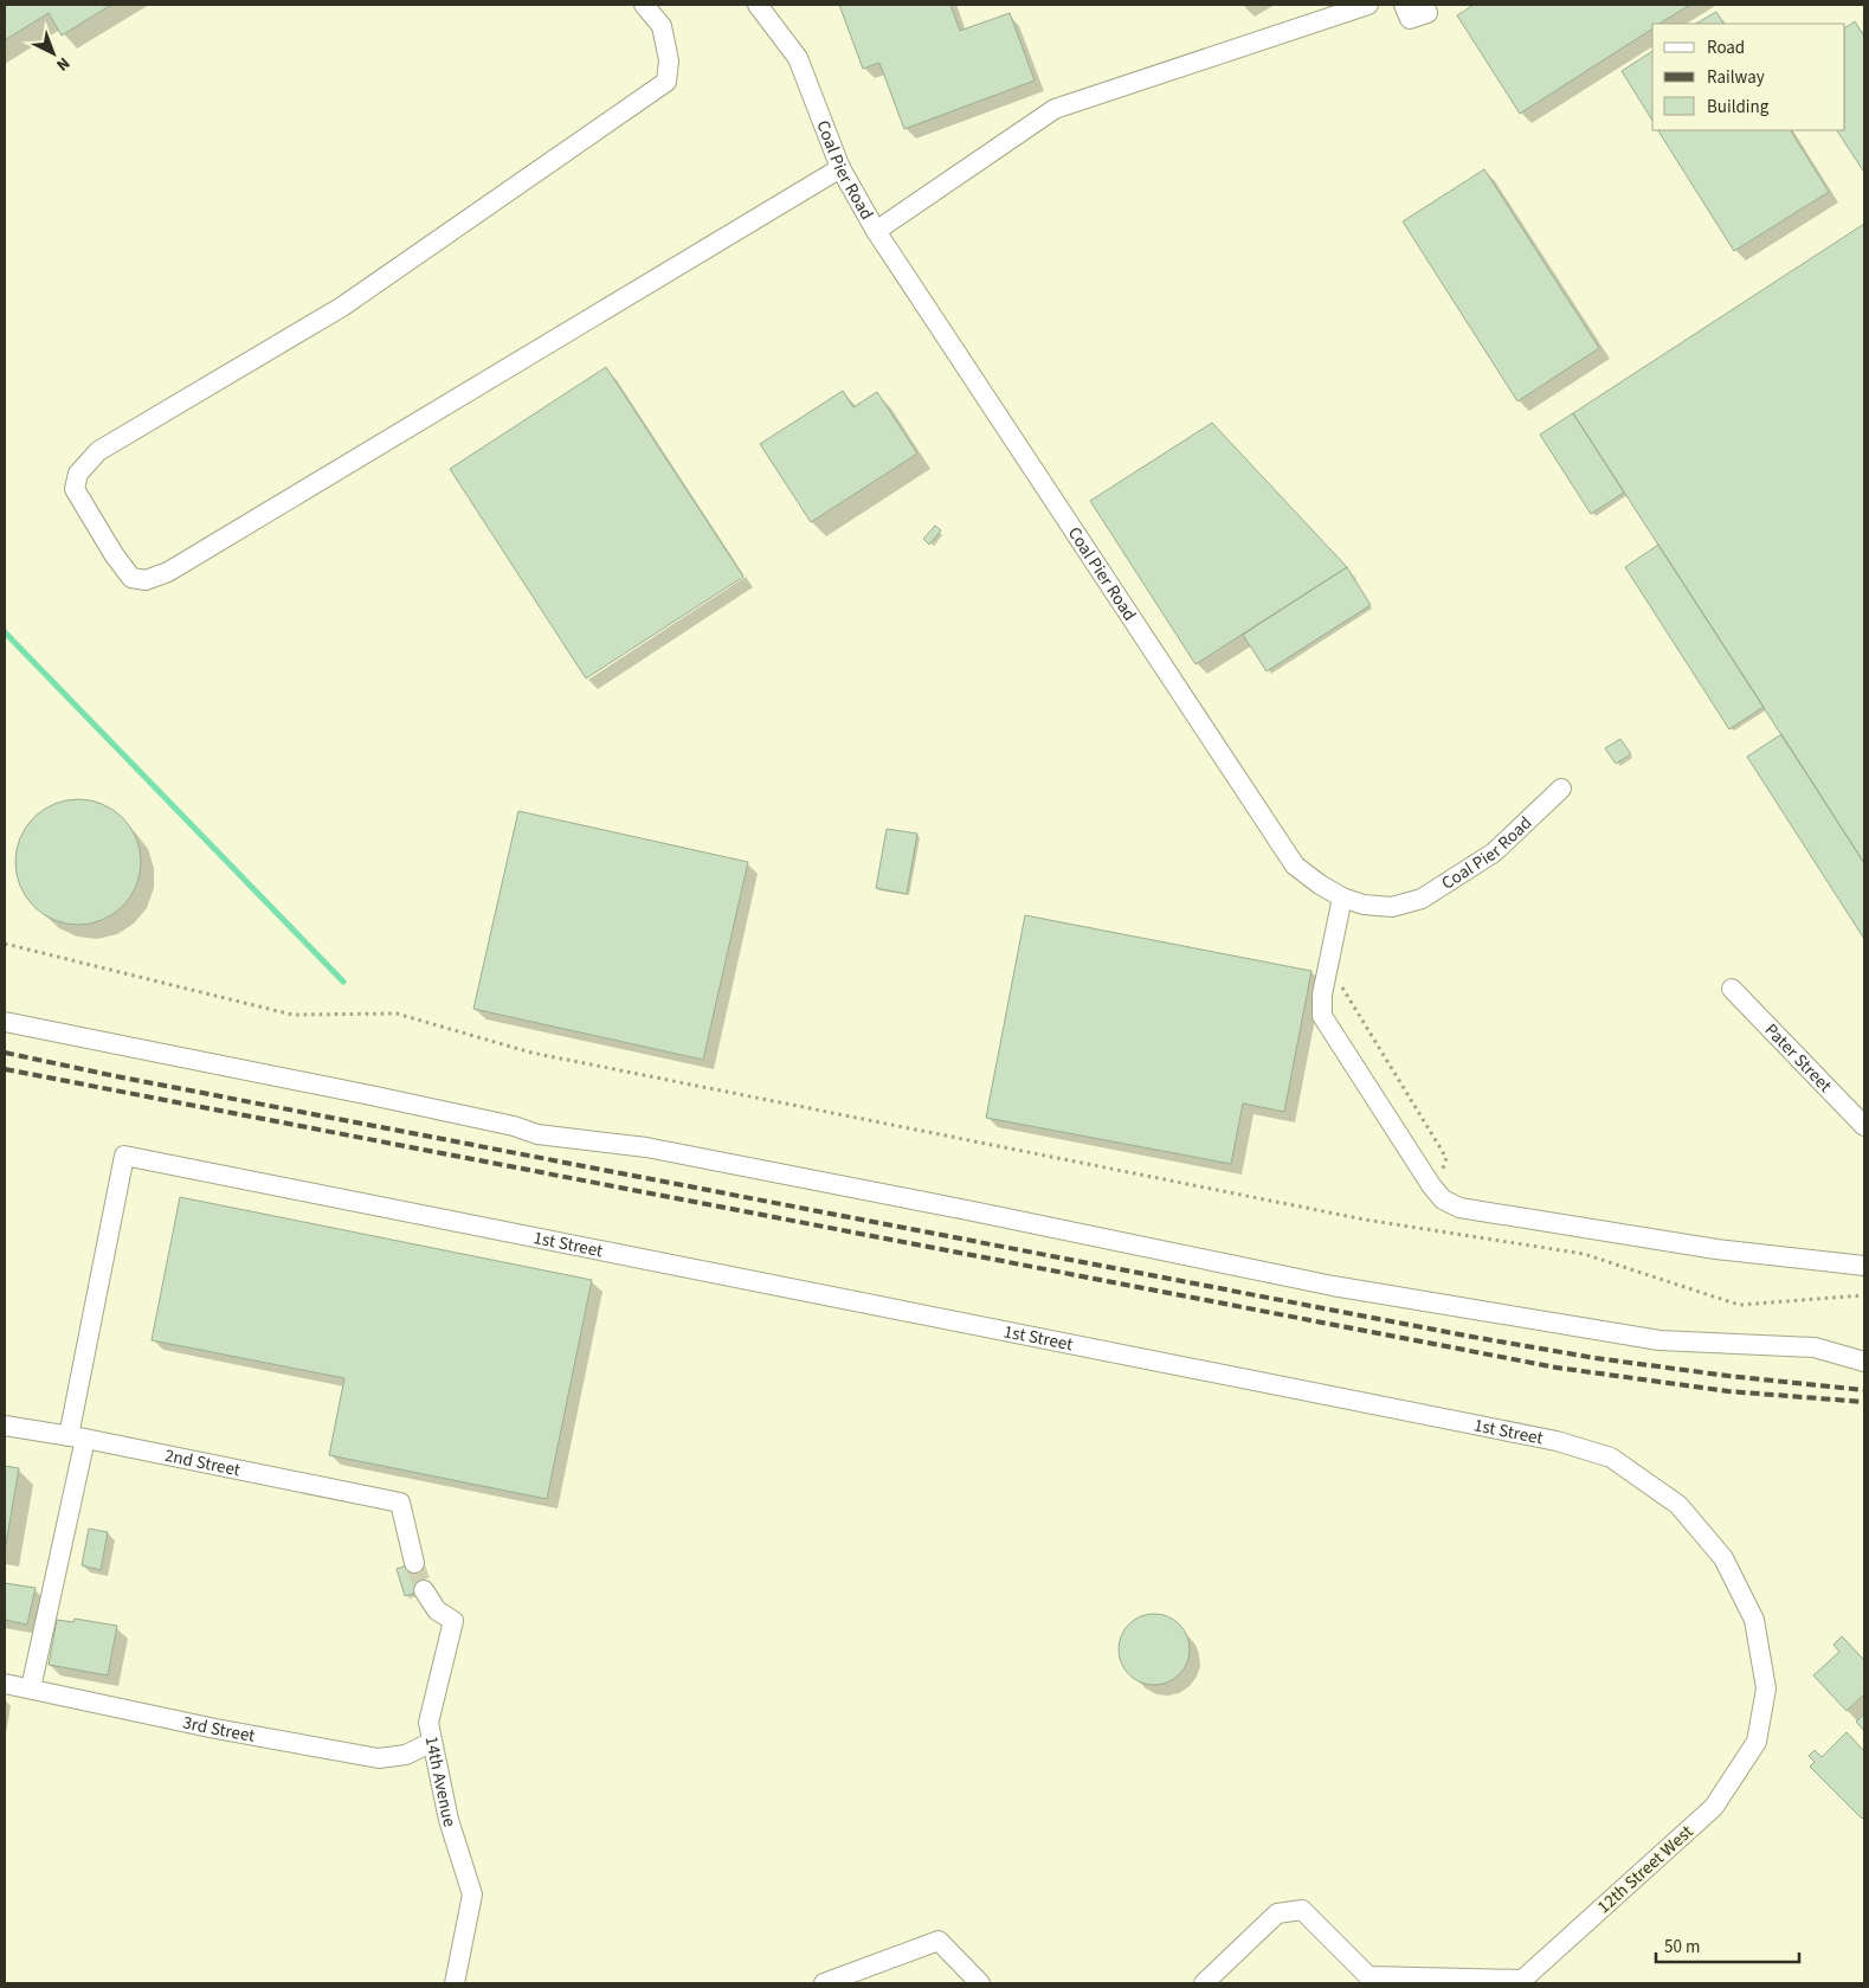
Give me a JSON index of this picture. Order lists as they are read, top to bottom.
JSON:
{
  "streets": {
    "street": [
      "Coal Pier Road",
      "Pater Street",
      "1st Street",
      "2nd Street",
      "3rd Street",
      "14th Avenue",
      "12th Street West"
    ]
  },
  "crossings": [
    ["1st Street", "2nd Street"],
    ["1st Street", "12th Street West"],
    ["3rd Street", "14th Avenue"]
  ],
  "legend": ["Road", "Railway", "Building"],
  "scale_bar": "50 m",
  "north": "bottom right"
}
